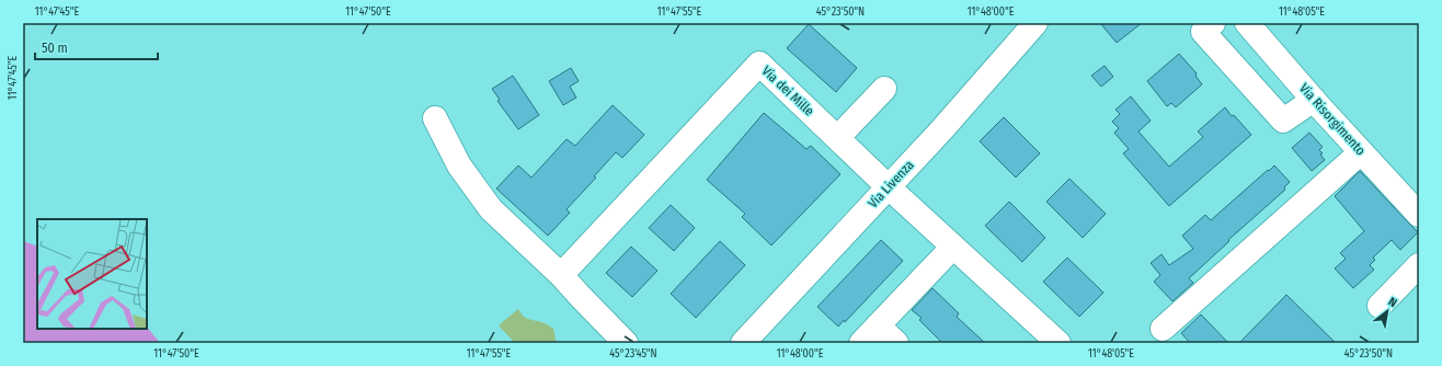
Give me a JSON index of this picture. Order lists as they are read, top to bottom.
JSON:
{
  "streets": {
    "street": ["Via dei Mille", "Via Risorgimento", "Via Livenza"]
  },
  "crossings": [
    ["Via dei Mille", "Via Livenza"]
  ],
  "scale_bar": "50 m",
  "north": "top right",
  "coordinates": [
    "11°47'45\"E",
    "11°47'50\"E",
    "11°47'55\"E",
    "45°23'50\"N",
    "11°48'00\"E",
    "11°48'05\"E",
    "45°23'45\"N"
  ]
}
